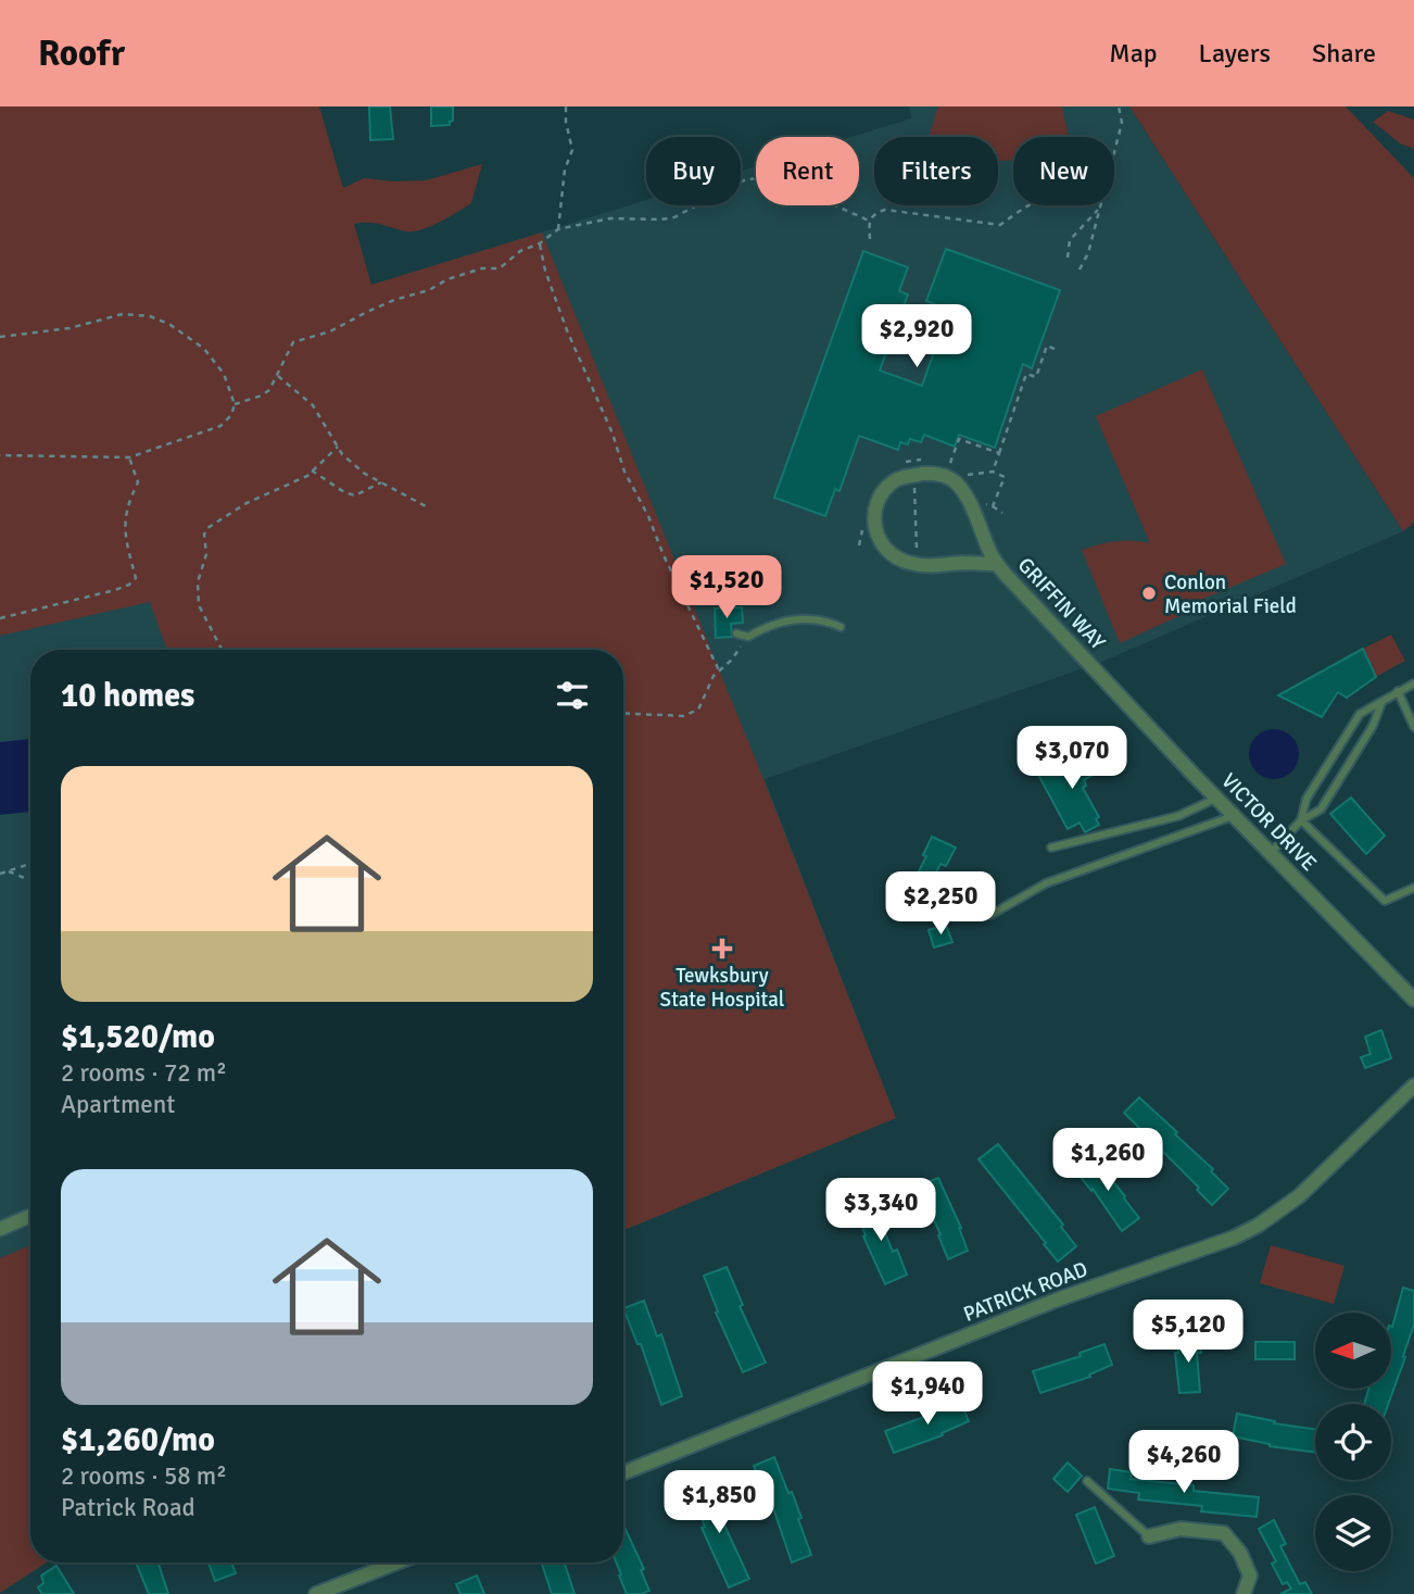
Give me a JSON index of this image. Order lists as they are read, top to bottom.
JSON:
{
  "streets": {
    "street": ["GRIFFIN WAY", "VICTOR DRIVE", "PATRICK ROAD"]
  },
  "crossings": [
    ["GRIFFIN WAY", "VICTOR DRIVE"]
  ],
  "places": {
    "other": ["Conlon Memorial Field"],
    "health": ["Tewksbury State Hospital"]
  },
  "north": "left",
  "page": {
    "header": "Roofr",
    "nav": ["Map", "Layers", "Share"],
    "chip": [
      "Buy",
      "Rent",
      "Filters",
      "New"
    ],
    "price": [
      "$2,920",
      "$1,520",
      "$3,070",
      "$2,250",
      "$1,260",
      "$3,340",
      "$5,120",
      "$1,940",
      "$4,260",
      "$1,850"
    ],
    "heading": "10 homes",
    "list": [
      {
        "name": "$1,520/mo",
        "note": "2 rooms · 72 m² · Apartment"
      },
      {
        "name": "$1,260/mo",
        "note": "2 rooms · 58 m² · Patrick Road"
      }
    ]
  }
}
